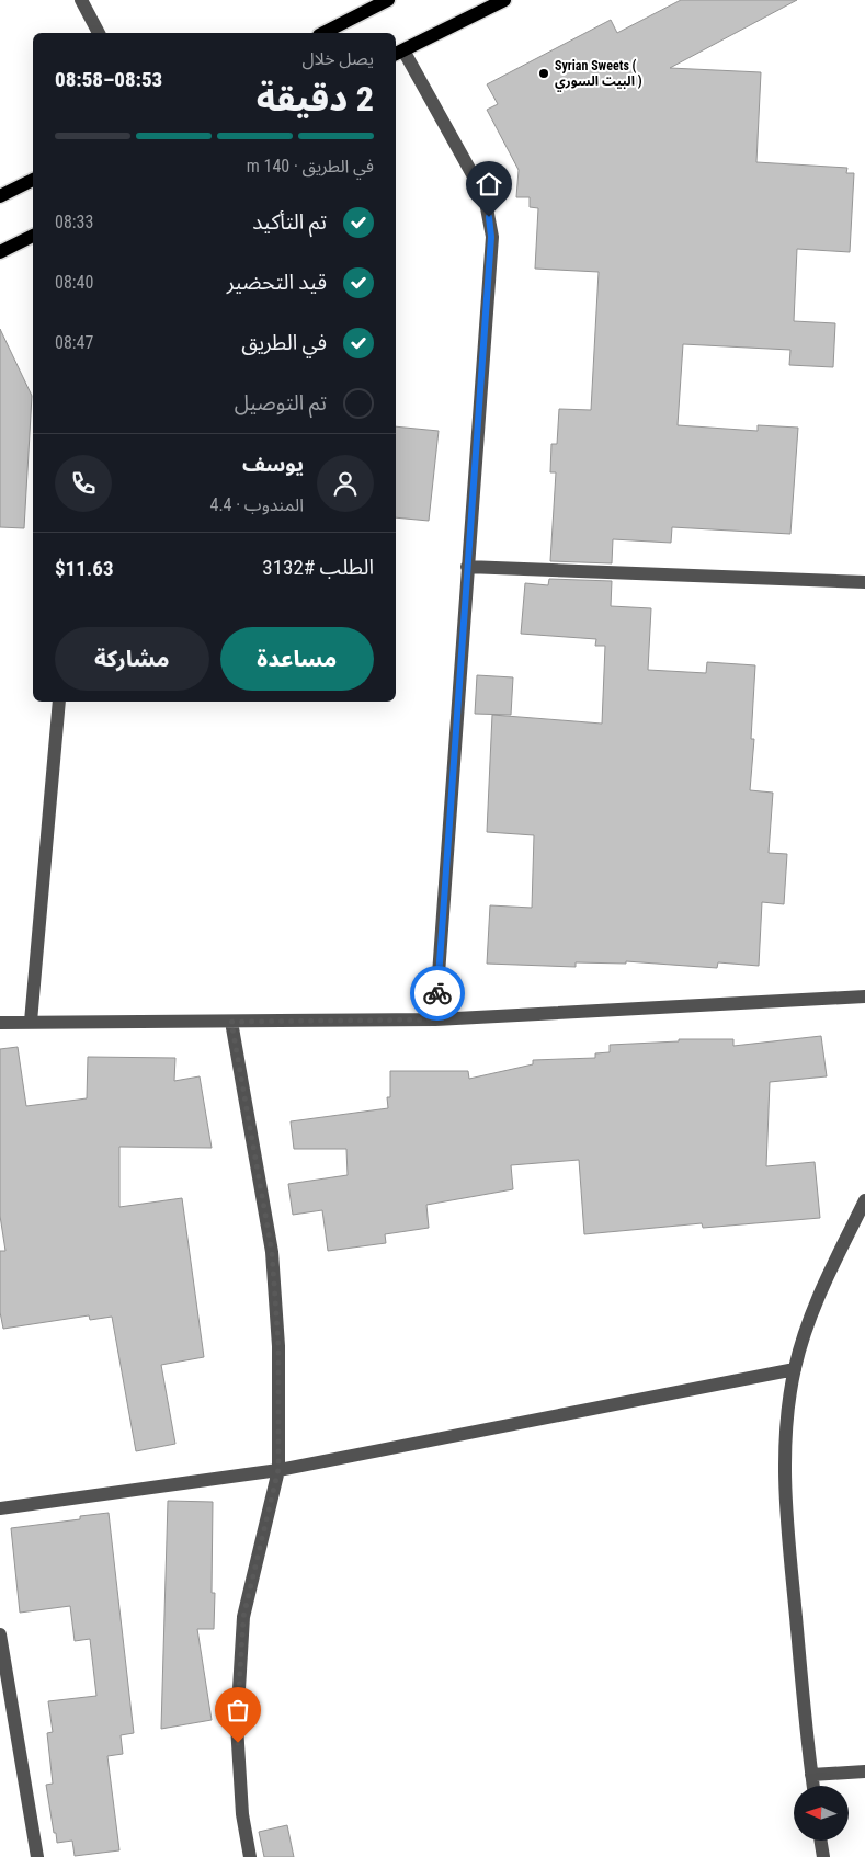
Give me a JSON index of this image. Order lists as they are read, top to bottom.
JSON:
{
  "places": ["Syrian Sweets ( البيت السوري )"],
  "north": "left",
  "page": {
    "heading": ["2 دقيقة", "يصل خلال", "08:53–08:58"],
    "panel": [
      "يوسف",
      "المندوب · 4.4",
      "الطلب #3132",
      "$11.63"
    ],
    "bar": "في الطريق · 140 m",
    "list": [
      ["تم التأكيد", "08:33"],
      ["قيد التحضير", "08:40"],
      ["في الطريق", "08:47"],
      "تم التوصيل"
    ],
    "buttons": ["مساعدة", "مشاركة"]
  }
}
